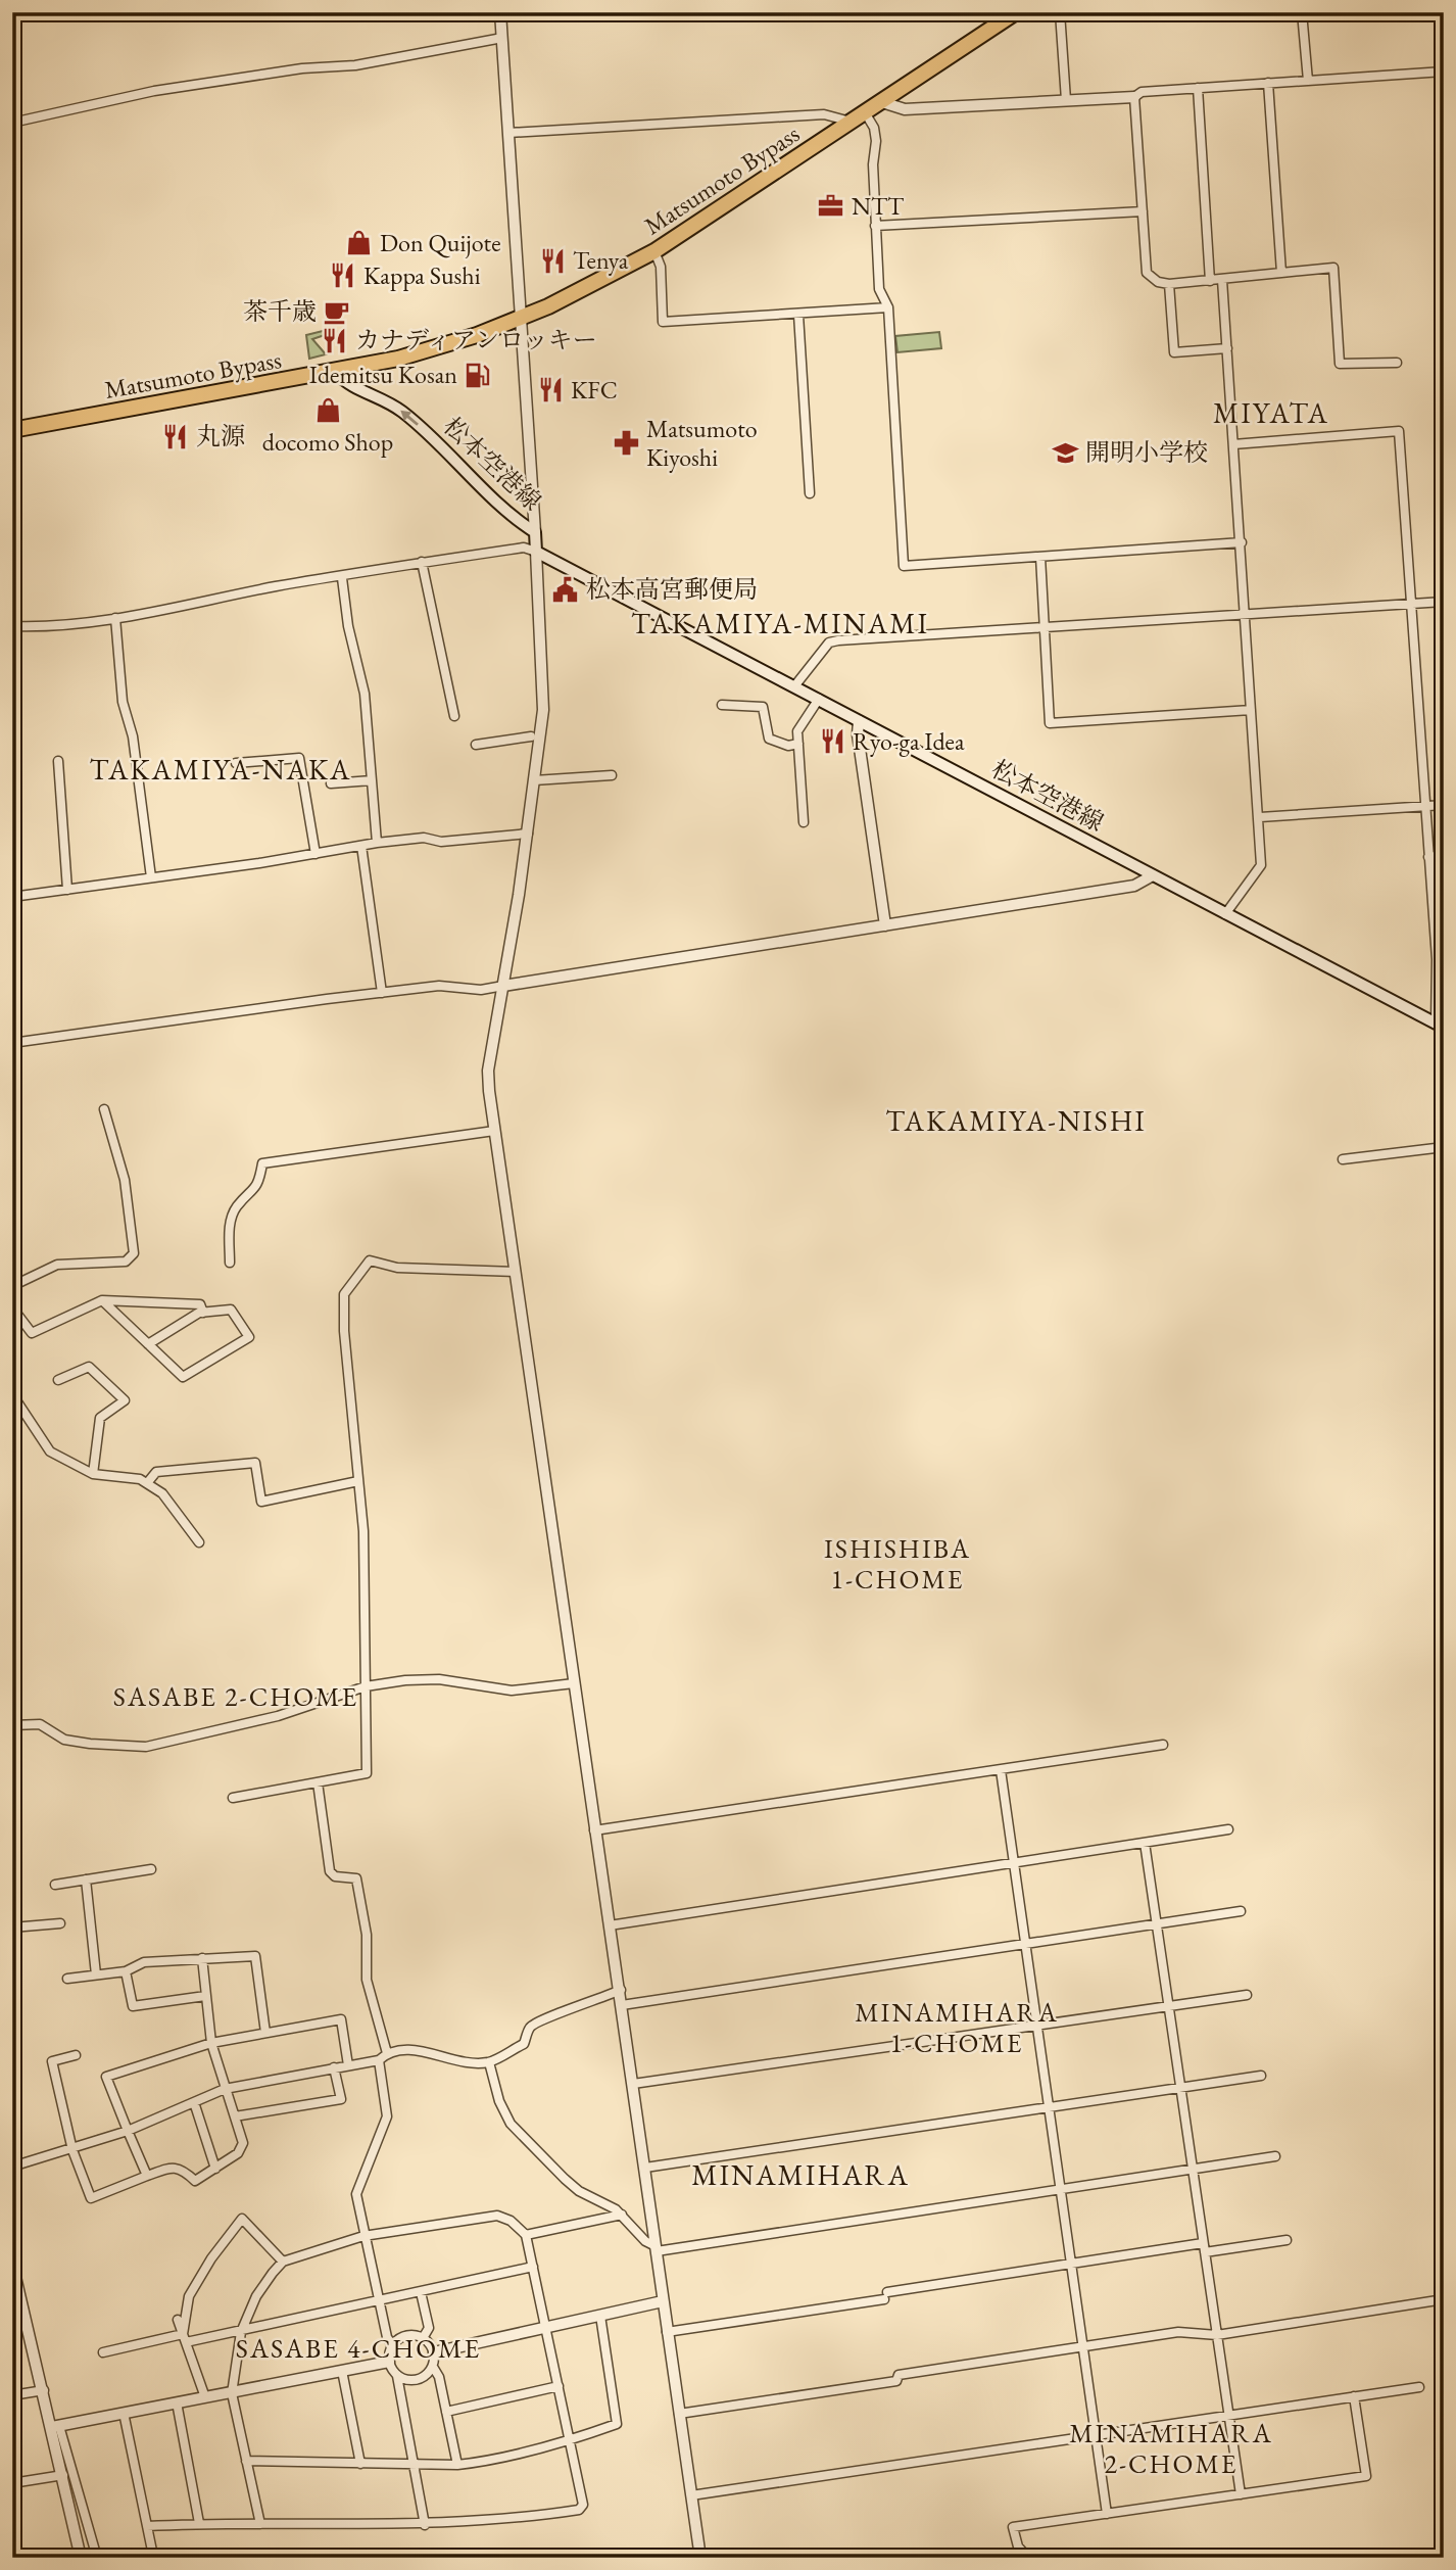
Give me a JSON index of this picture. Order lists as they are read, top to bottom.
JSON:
{
  "streets": {
    "highway": ["Matsumoto Bypass"],
    "main road": ["松本空港線"]
  },
  "crossings": [
    ["Matsumoto Bypass", "松本空港線"]
  ],
  "districts": [
    "MIYATA",
    "TAKAMIYA-MINAMI",
    "TAKAMIYA-NAKA",
    "TAKAMIYA-NISHI",
    "ISHISHIBA 1-CHOME",
    "SASABE 2-CHOME",
    "MINAMIHARA 1-CHOME",
    "MINAMIHARA",
    "SASABE 4-CHOME",
    "MINAMIHARA 2-CHOME"
  ],
  "places": {
    "office": ["NTT"],
    "shop": ["Don Quijote", "docomo Shop"],
    "restaurant": [
      "Tenya",
      "Kappa Sushi",
      "カナディアンロッキー",
      "KFC",
      "丸源",
      "Ryo-ga Idea"
    ],
    "cafe": ["茶千歳"],
    "fuel station": ["Idemitsu Kosan"],
    "pharmacy": ["Matsumoto Kiyoshi"],
    "school or university": ["開明小学校"],
    "public building": ["松本高宮郵便局"]
  }
}
